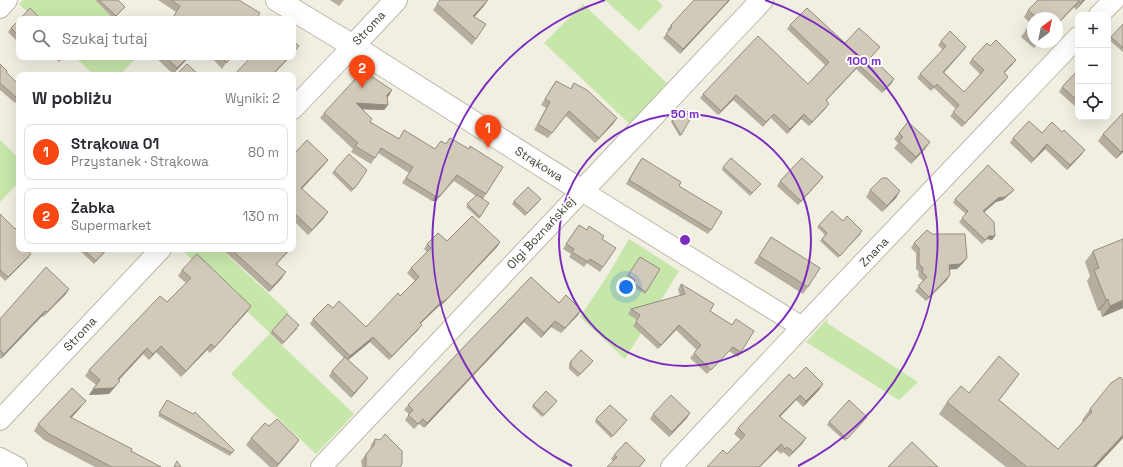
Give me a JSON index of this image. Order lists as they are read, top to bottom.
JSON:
{
  "streets": {
    "street": [
      "Stroma",
      "Strąkowa",
      "Olgi Boznańskiej",
      "Znana"
    ]
  },
  "crossings": [
    ["Stroma", "Strąkowa"],
    ["Strąkowa", "Olgi Boznańskiej"],
    ["Strąkowa", "Znana"]
  ],
  "north": "top right",
  "page": {
    "map_buttons": ["+", "−"],
    "search": "Szukaj tutaj",
    "pins": ["2", "1"],
    "heading": ["W pobliżu", "Wyniki: 2"],
    "list": [
      {
        "mark": "1",
        "name": "Strąkowa 01",
        "note": "Przystanek · Strąkowa",
        "value": "80 m"
      },
      {
        "mark": "2",
        "name": "Żabka",
        "note": "Supermarket",
        "value": "130 m"
      }
    ]
  },
  "rings": ["100 m", "50 m"]
}
